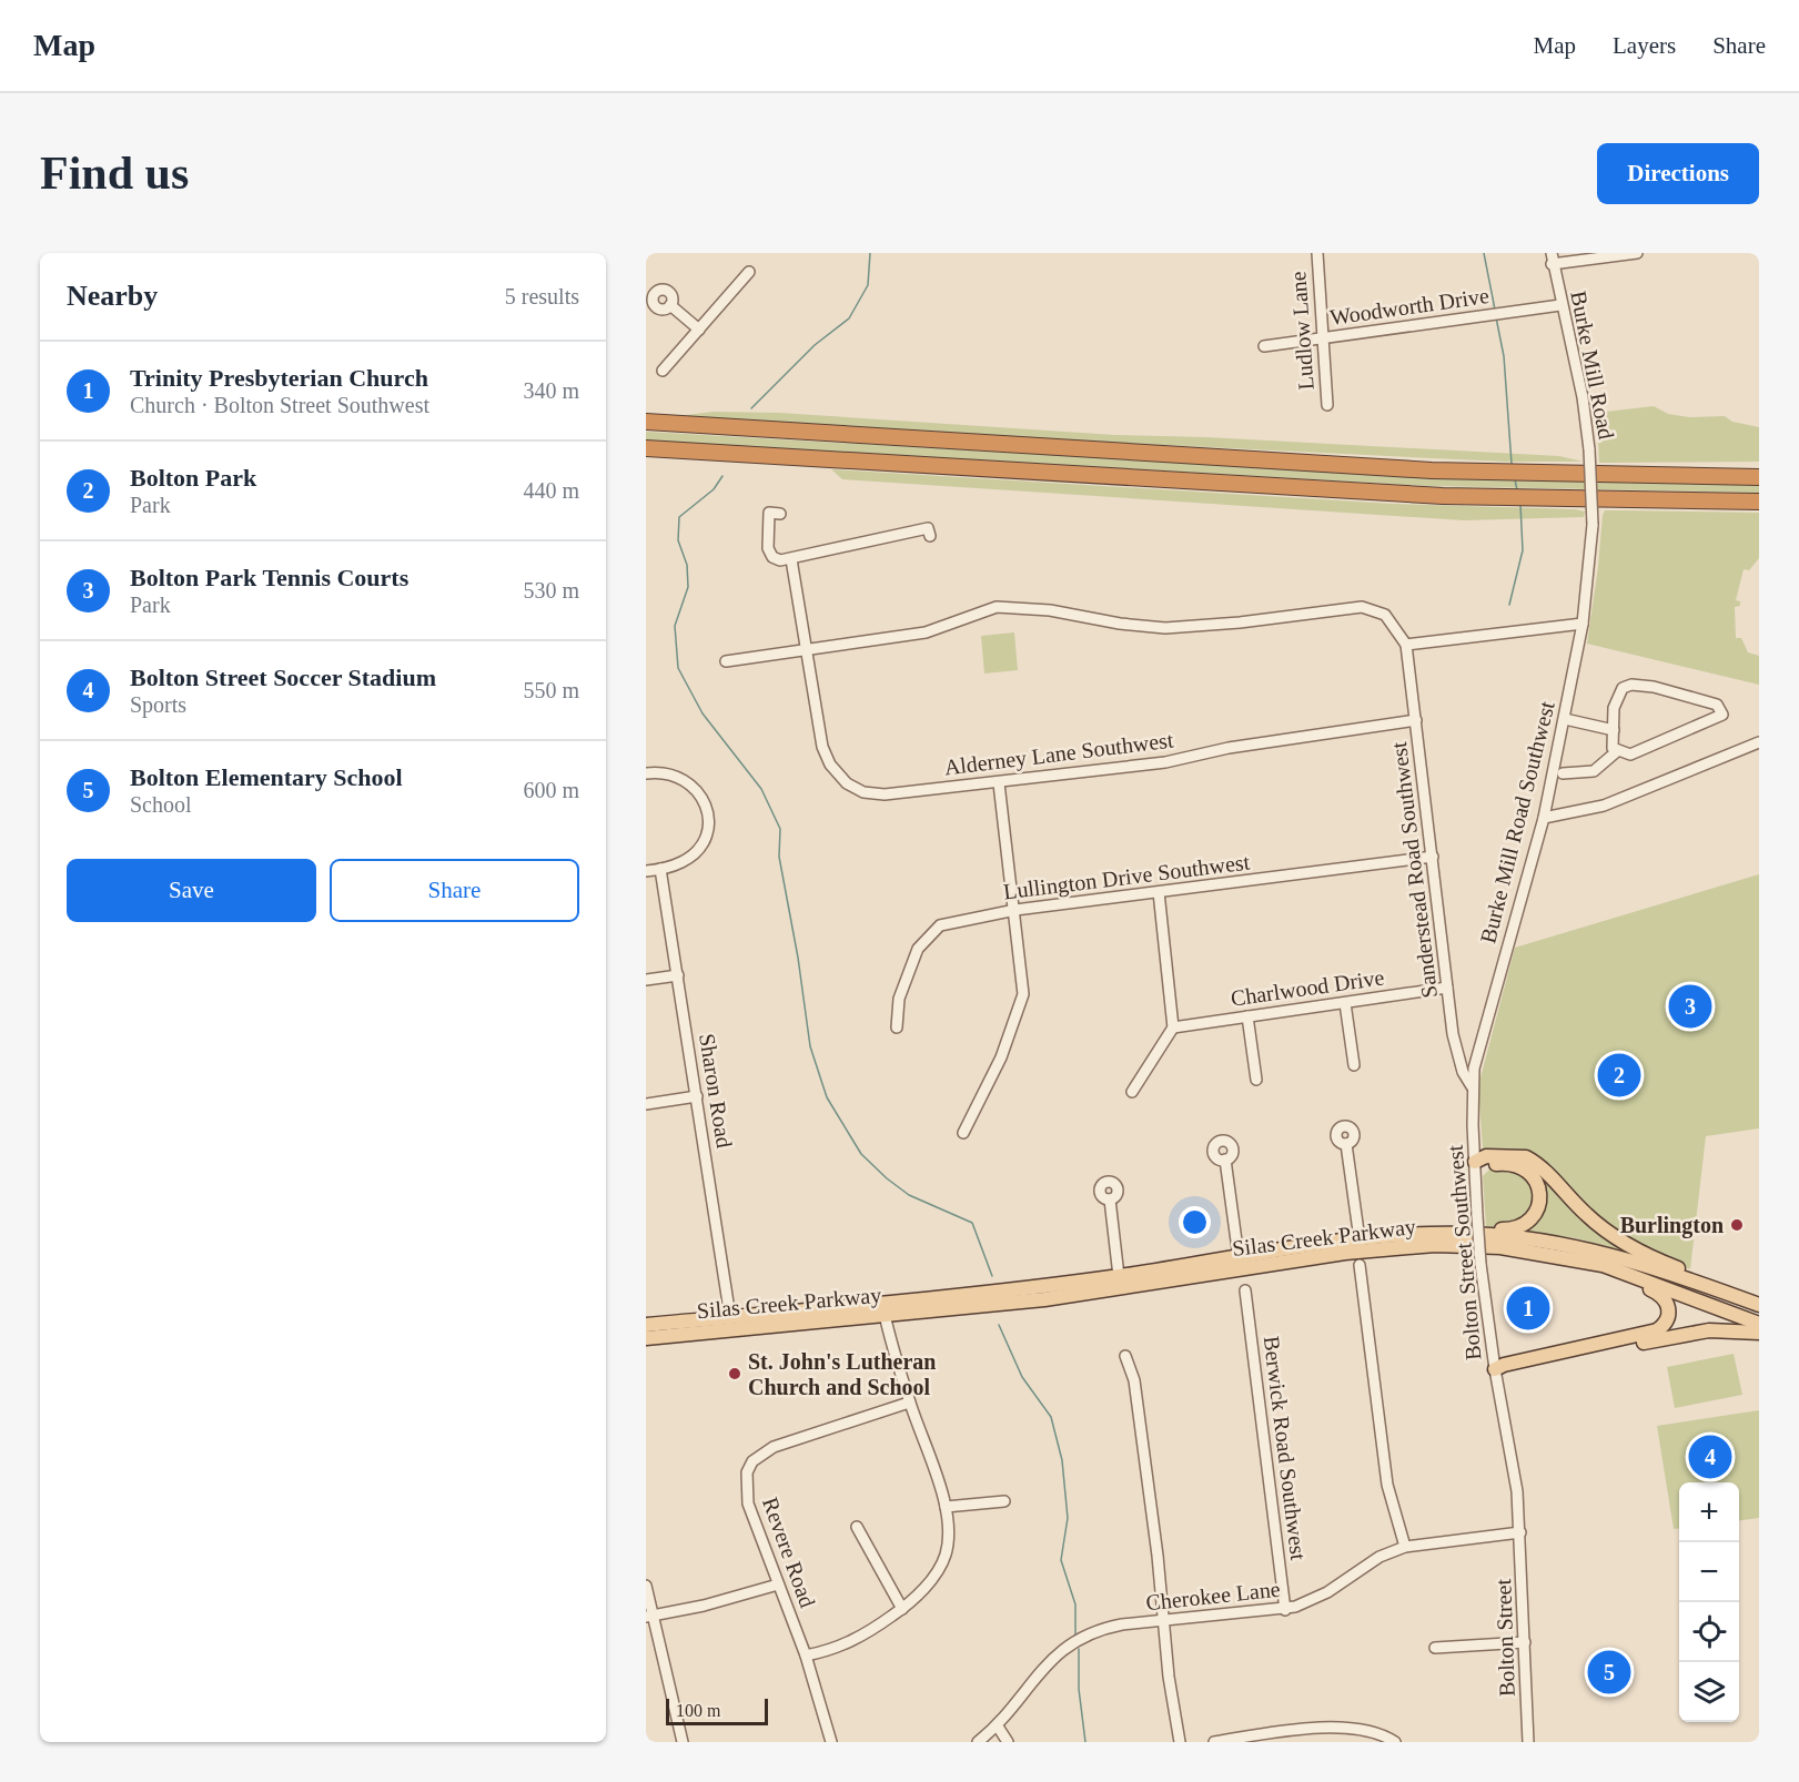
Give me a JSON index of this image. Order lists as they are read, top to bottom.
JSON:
{
  "streets": {
    "main road": ["Silas Creek Parkway"],
    "street": [
      "Woodworth Drive",
      "Ludlow Lane",
      "Burke Mill Road",
      "Alderney Lane Southwest",
      "Burke Mill Road Southwest",
      "Sanderstead Road Southwest",
      "Lullington Drive Southwest",
      "Charlwood Drive",
      "Sharon Road",
      "Bolton Street Southwest",
      "Berwick Road Southwest",
      "Revere Road",
      "Cherokee Lane",
      "Bolton Street"
    ]
  },
  "crossings": [
    ["Woodworth Drive", "Ludlow Lane"],
    ["Woodworth Drive", "Burke Mill Road"],
    ["Burke Mill Road", "Burke Mill Road Southwest"],
    ["Alderney Lane Southwest", "Sanderstead Road Southwest"],
    ["Burke Mill Road Southwest", "Sanderstead Road Southwest"],
    ["Burke Mill Road Southwest", "Bolton Street Southwest"],
    ["Sanderstead Road Southwest", "Lullington Drive Southwest"],
    ["Sanderstead Road Southwest", "Charlwood Drive"],
    ["Sanderstead Road Southwest", "Bolton Street Southwest"],
    ["Sharon Road", "Silas Creek Parkway"],
    ["Bolton Street Southwest", "Cherokee Lane"],
    ["Bolton Street Southwest", "Bolton Street"],
    ["Berwick Road Southwest", "Cherokee Lane"],
    ["Cherokee Lane", "Bolton Street"]
  ],
  "places": ["Burlington", "St. John's Lutheran Church and School"],
  "scale_bar": "100 m",
  "page": {
    "header": "Map",
    "nav": ["Map", "Layers", "Share"],
    "buttons": [
      "Directions",
      ["Save", "Share"]
    ],
    "title": "Find us",
    "heading": ["Nearby", "5 results"],
    "list": [
      {
        "mark": "1",
        "name": "Trinity Presbyterian Church",
        "note": "Church · Bolton Street Southwest",
        "value": "340 m"
      },
      {
        "mark": "2",
        "name": "Bolton Park",
        "note": "Park",
        "value": "440 m"
      },
      {
        "mark": "3",
        "name": "Bolton Park Tennis Courts",
        "note": "Park",
        "value": "530 m"
      },
      {
        "mark": "4",
        "name": "Bolton Street Soccer Stadium",
        "note": "Sports",
        "value": "550 m"
      },
      {
        "mark": "5",
        "name": "Bolton Elementary School",
        "note": "School",
        "value": "600 m"
      }
    ],
    "pins": [
      "3",
      "2",
      "1",
      "4",
      "5"
    ],
    "map_buttons": ["+", "−"],
    "scale": "100 m"
  }
}
